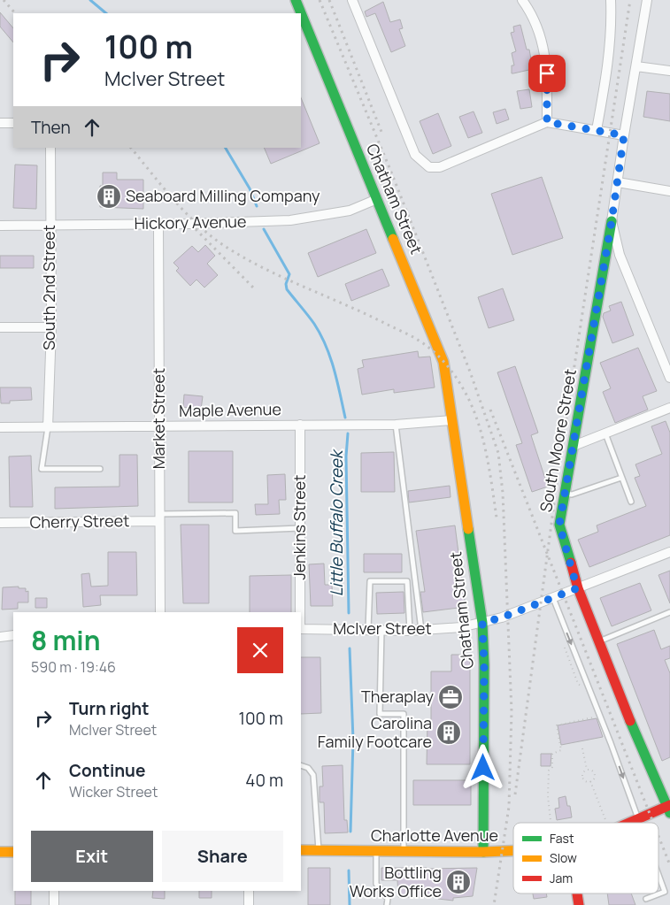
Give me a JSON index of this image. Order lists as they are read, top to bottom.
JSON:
{
  "streets": {
    "street": [
      "Chatham Street",
      "Hickory Avenue",
      "South 2nd Street",
      "Maple Avenue",
      "Market Street",
      "South Moore Street",
      "Cherry Street",
      "Jenkins Street",
      "McIver Street",
      "Charlotte Avenue"
    ]
  },
  "crossings": [
    ["Chatham Street", "Hickory Avenue"],
    ["Chatham Street", "Maple Avenue"],
    ["Chatham Street", "McIver Street"],
    ["Chatham Street", "Charlotte Avenue"],
    ["Hickory Avenue", "South 2nd Street"],
    ["Hickory Avenue", "Market Street"],
    ["South 2nd Street", "Maple Avenue"],
    ["Maple Avenue", "Market Street"],
    ["Maple Avenue", "Jenkins Street"],
    ["Market Street", "Cherry Street"],
    ["South Moore Street", "McIver Street"],
    ["South Moore Street", "Charlotte Avenue"]
  ],
  "water": ["Little Buffalo Creek"],
  "places": {
    "building": ["Seaboard Milling Company", "Carolina Family Footcare", "Bottling Works Office"],
    "office": ["Theraplay"]
  },
  "legend": ["Fast", "Slow", "Jam"],
  "page": {
    "turn": ["100 m", "McIver Street"],
    "then": "Then",
    "heading": ["8 min", "590 m · 19:46"],
    "list": [
      {
        "name": "Turn right",
        "note": "McIver Street",
        "value": "100 m"
      },
      {
        "name": "Continue",
        "note": "Wicker Street",
        "value": "40 m"
      }
    ],
    "buttons": ["Exit", "Share"]
  }
}
